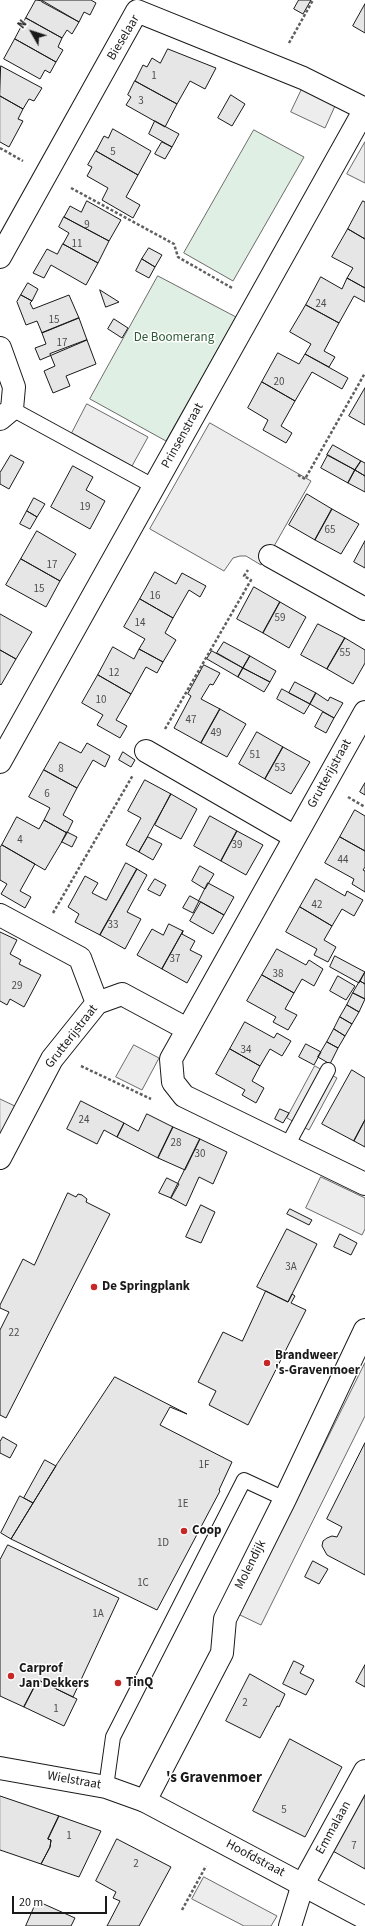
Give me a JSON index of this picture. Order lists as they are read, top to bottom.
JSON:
{
  "streets": {
    "street": [
      "Bieselaar",
      "Prinsenstraat",
      "Grutterijstraat",
      "Molendijk",
      "Wielstraat",
      "Emmalaan",
      "Hoofdstraat"
    ]
  },
  "crossings": [
    ["Bieselaar", "Prinsenstraat"],
    ["Molendijk", "Wielstraat"],
    ["Molendijk", "Hoofdstraat"],
    ["Wielstraat", "Hoofdstraat"],
    ["Emmalaan", "Hoofdstraat"]
  ],
  "districts": ["'s Gravenmoer"],
  "parks": ["De Boomerang"],
  "places": [
    "De Springplank",
    "Brandweer 's-Gravenmoer",
    "Coop",
    "Carprof Jan Dekkers",
    "TinQ"
  ],
  "house_numbers": [
    "1",
    "3",
    "5",
    "9",
    "11",
    "24",
    "15",
    "17",
    "20",
    "19",
    "65",
    "17",
    "15",
    "16",
    "59",
    "14",
    "55",
    "12",
    "10",
    "47",
    "49",
    "51",
    "53",
    "8",
    "6",
    "4",
    "39",
    "44",
    "42",
    "33",
    "37",
    "38",
    "29",
    "34",
    "24",
    "28",
    "30",
    "3A",
    "22",
    "1F",
    "1E",
    "1D",
    "1C",
    "1A",
    "2",
    "1",
    "5",
    "1",
    "7",
    "2"
  ],
  "scale_bar": "20 m",
  "north": "top left"
}
